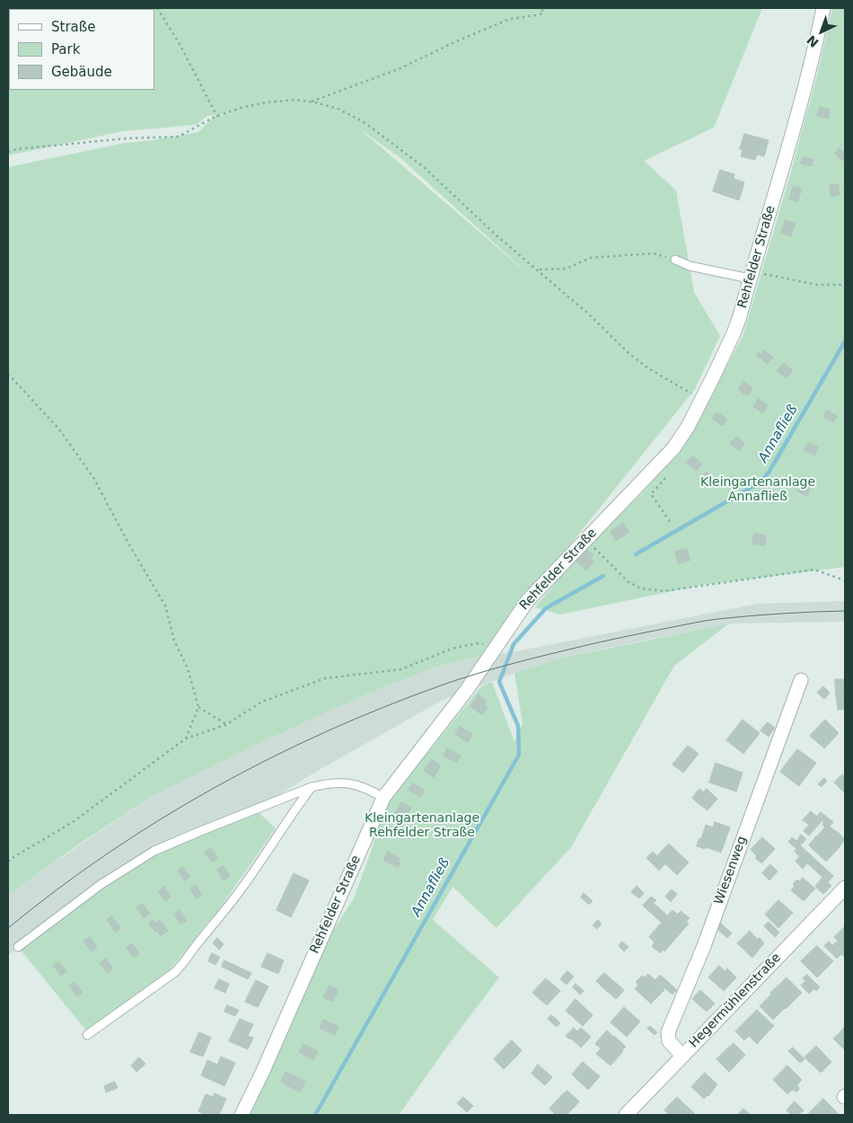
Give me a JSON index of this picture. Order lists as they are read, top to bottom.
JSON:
{
  "streets": {
    "street": ["Rehfelder Straße", "Wiesenweg", "Hegermühlenstraße"]
  },
  "crossings": [
    ["Wiesenweg", "Hegermühlenstraße"]
  ],
  "water": ["Annafließ"],
  "parks": ["Kleingartenanlage Annafließ", "Kleingartenanlage Rehfelder Straße"],
  "legend": ["Straße", "Park", "Gebäude"],
  "north": "bottom left"
}
